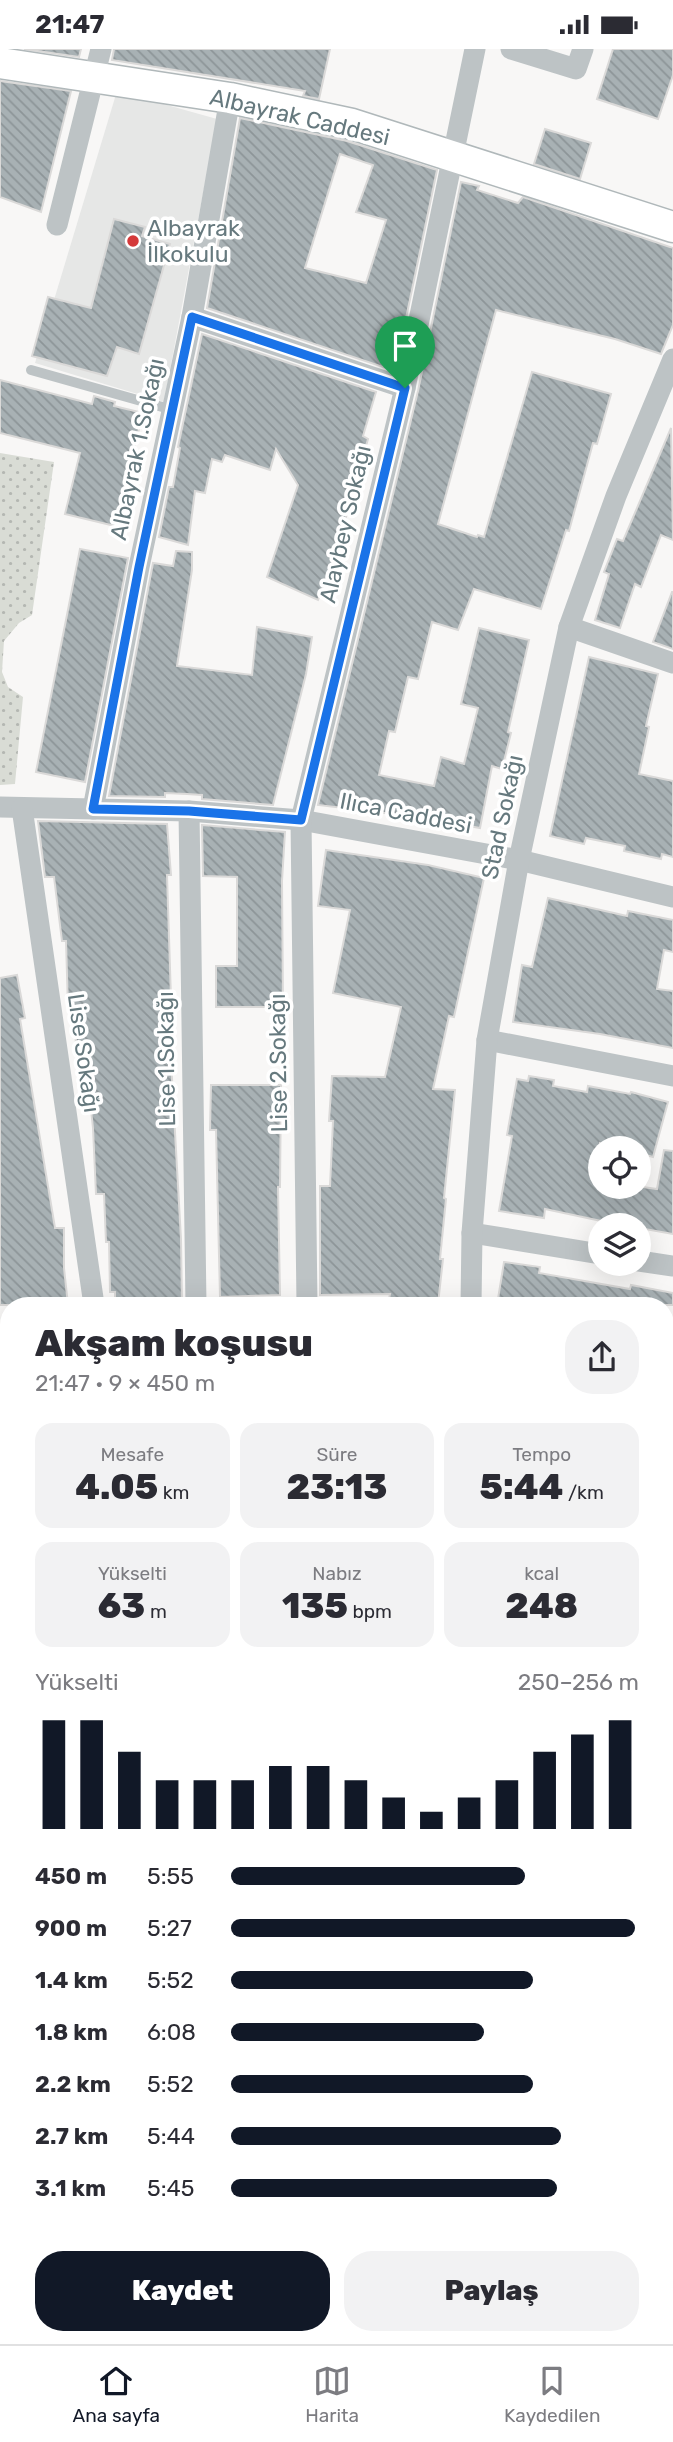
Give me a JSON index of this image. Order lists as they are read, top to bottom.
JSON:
{
  "streets": {
    "street": [
      "Albayrak Caddesi",
      "Albayrak 1.Sokağı",
      "Alaybey Sokağı",
      "Ilıca Caddesi",
      "Stad Sokağı",
      "Lise Sokağı",
      "Lise 1.Sokağı",
      "Lise 2.Sokağı"
    ]
  },
  "crossings": [
    ["Albayrak Caddesi", "Albayrak 1.Sokağı"],
    ["Albayrak Caddesi", "Alaybey Sokağı"],
    ["Albayrak 1.Sokağı", "Ilıca Caddesi"],
    ["Alaybey Sokağı", "Ilıca Caddesi"],
    ["Alaybey Sokağı", "Lise 2.Sokağı"],
    ["Ilıca Caddesi", "Stad Sokağı"],
    ["Ilıca Caddesi", "Lise Sokağı"],
    ["Ilıca Caddesi", "Lise 1.Sokağı"],
    ["Ilıca Caddesi", "Lise 2.Sokağı"]
  ],
  "places": ["Albayrak İlkokulu"],
  "page": {
    "status": "21:47",
    "heading": ["Akşam koşusu", "21:47 · 9 × 450 m"],
    "stats": [
      ["Mesafe", "4.05 km"],
      ["Süre", "23:13"],
      ["Tempo", "5:44 /km"],
      ["Yükselti", "63 m"],
      ["Nabız", "135 bpm"],
      ["kcal", "248"]
    ],
    "chart": ["Yükselti", "250–256 m"],
    "list": [
      {
        "name": "450 m",
        "note": "5:55"
      },
      {
        "name": "900 m",
        "note": "5:27"
      },
      {
        "name": "1.4 km",
        "note": "5:52"
      },
      {
        "name": "1.8 km",
        "note": "6:08"
      },
      {
        "name": "2.2 km",
        "note": "5:52"
      },
      {
        "name": "2.7 km",
        "note": "5:44"
      },
      {
        "name": "3.1 km",
        "note": "5:45"
      }
    ],
    "buttons": ["Kaydet", "Paylaş"],
    "tabs": ["Ana sayfa", "Harita", "Kaydedilen"]
  }
}
